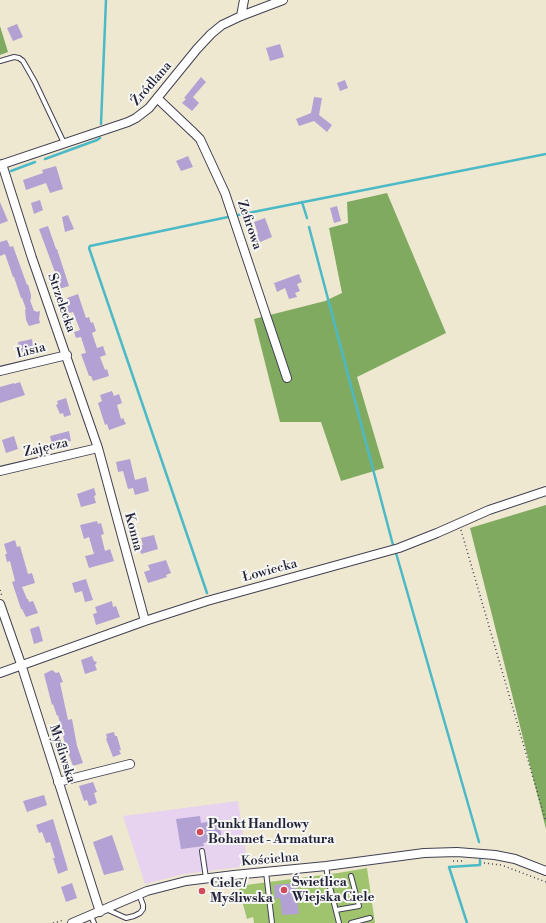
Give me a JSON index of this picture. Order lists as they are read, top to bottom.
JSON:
{
  "streets": {
    "street": [
      "Źródlana",
      "Zefirowa",
      "Strzelecka",
      "Lisia",
      "Zajęcza",
      "Konna",
      "Łowiecka",
      "Myśliwska",
      "Kościelna"
    ]
  },
  "crossings": [
    ["Źródlana", "Zefirowa"],
    ["Źródlana", "Strzelecka"],
    ["Strzelecka", "Lisia"],
    ["Strzelecka", "Zajęcza"],
    ["Strzelecka", "Konna"],
    ["Zajęcza", "Konna"],
    ["Konna", "Łowiecka"],
    ["Łowiecka", "Myśliwska"],
    ["Myśliwska", "Kościelna"]
  ],
  "places": ["Punkt Handlowy Bohamet - Armatura", "Świetlica Wiejska Ciele", "Ciele / Myśliwska"]
}
